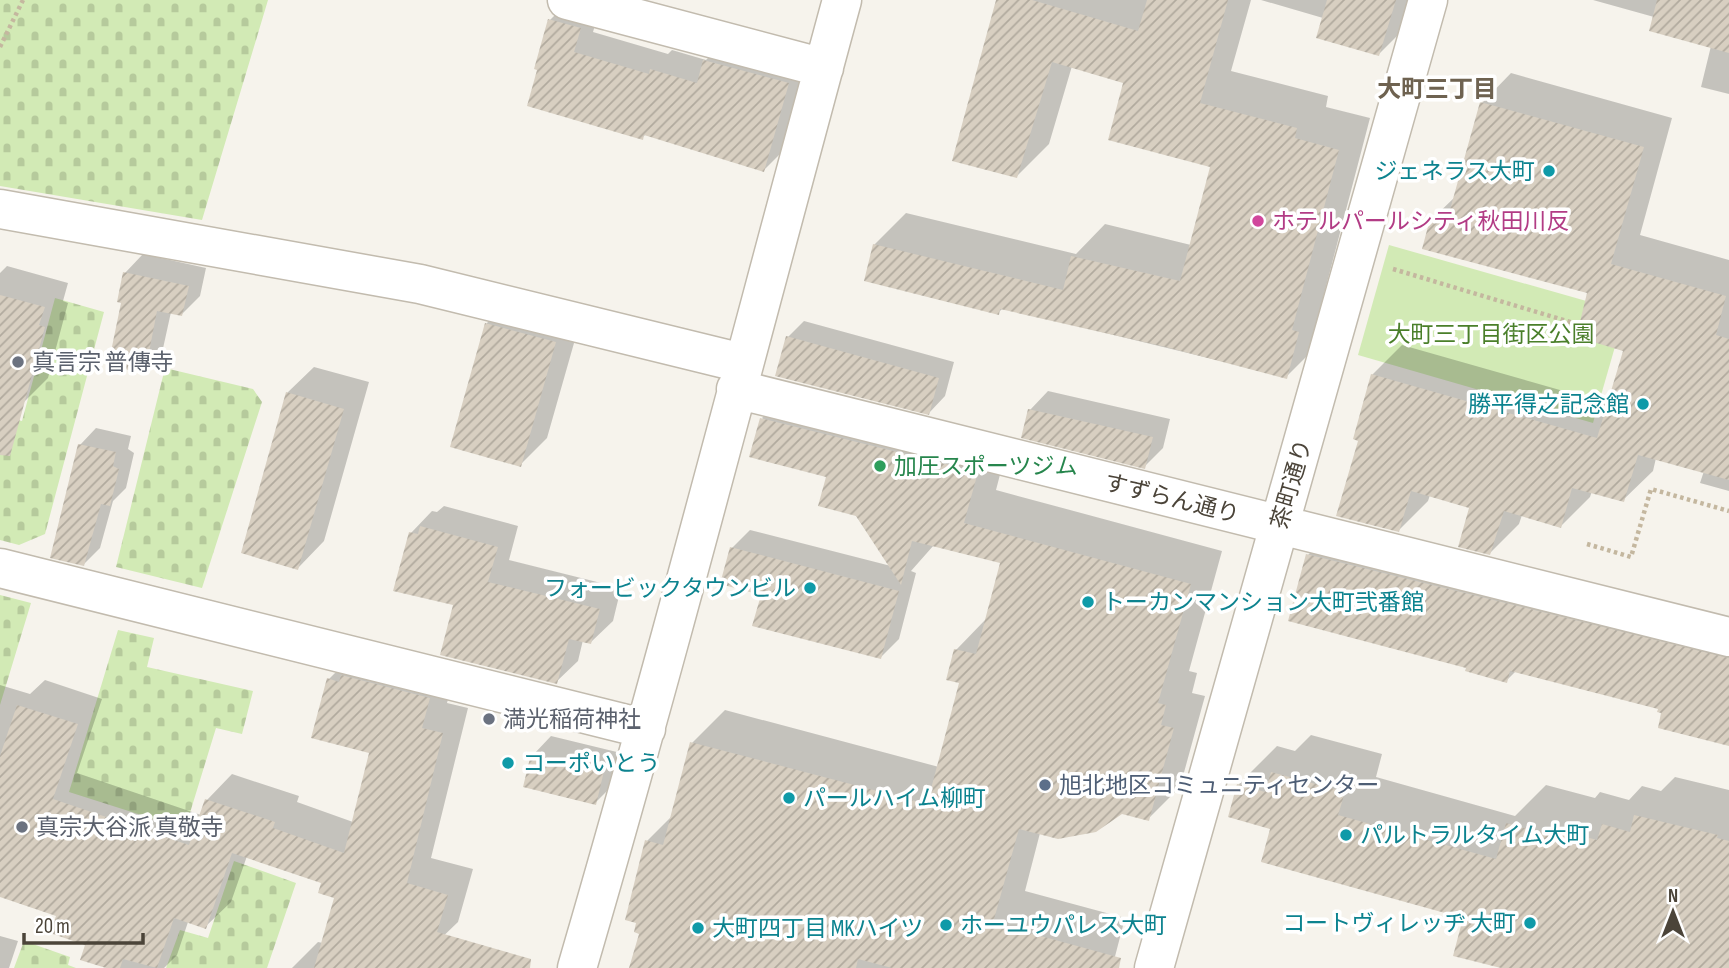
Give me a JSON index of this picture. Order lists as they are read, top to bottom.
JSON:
{
  "streets": {
    "street": ["茶町通り", "すずらん通り"]
  },
  "crossings": [
    ["茶町通り", "すずらん通り"]
  ],
  "districts": ["大町三丁目"],
  "parks": ["大町三丁目街区公園"],
  "places": [
    "ジェネラス大町",
    "ホテルパールシティ秋田川反",
    "真言宗 普傳寺",
    "勝平得之記念館",
    "加圧スポーツジム",
    "フォービックタウンビル",
    "トーカンマンション大町弐番館",
    "満光稲荷神社",
    "コーポいとう",
    "旭北地区コミュニティセンター",
    "パールハイム柳町",
    "真宗大谷派 真敬寺",
    "パルトラルタイム大町",
    "コートヴィレッヂ 大町",
    "ホーユウパレス大町",
    "大町四丁目 MKハイツ"
  ],
  "scale_bar": "20 m",
  "north": "top"
}
